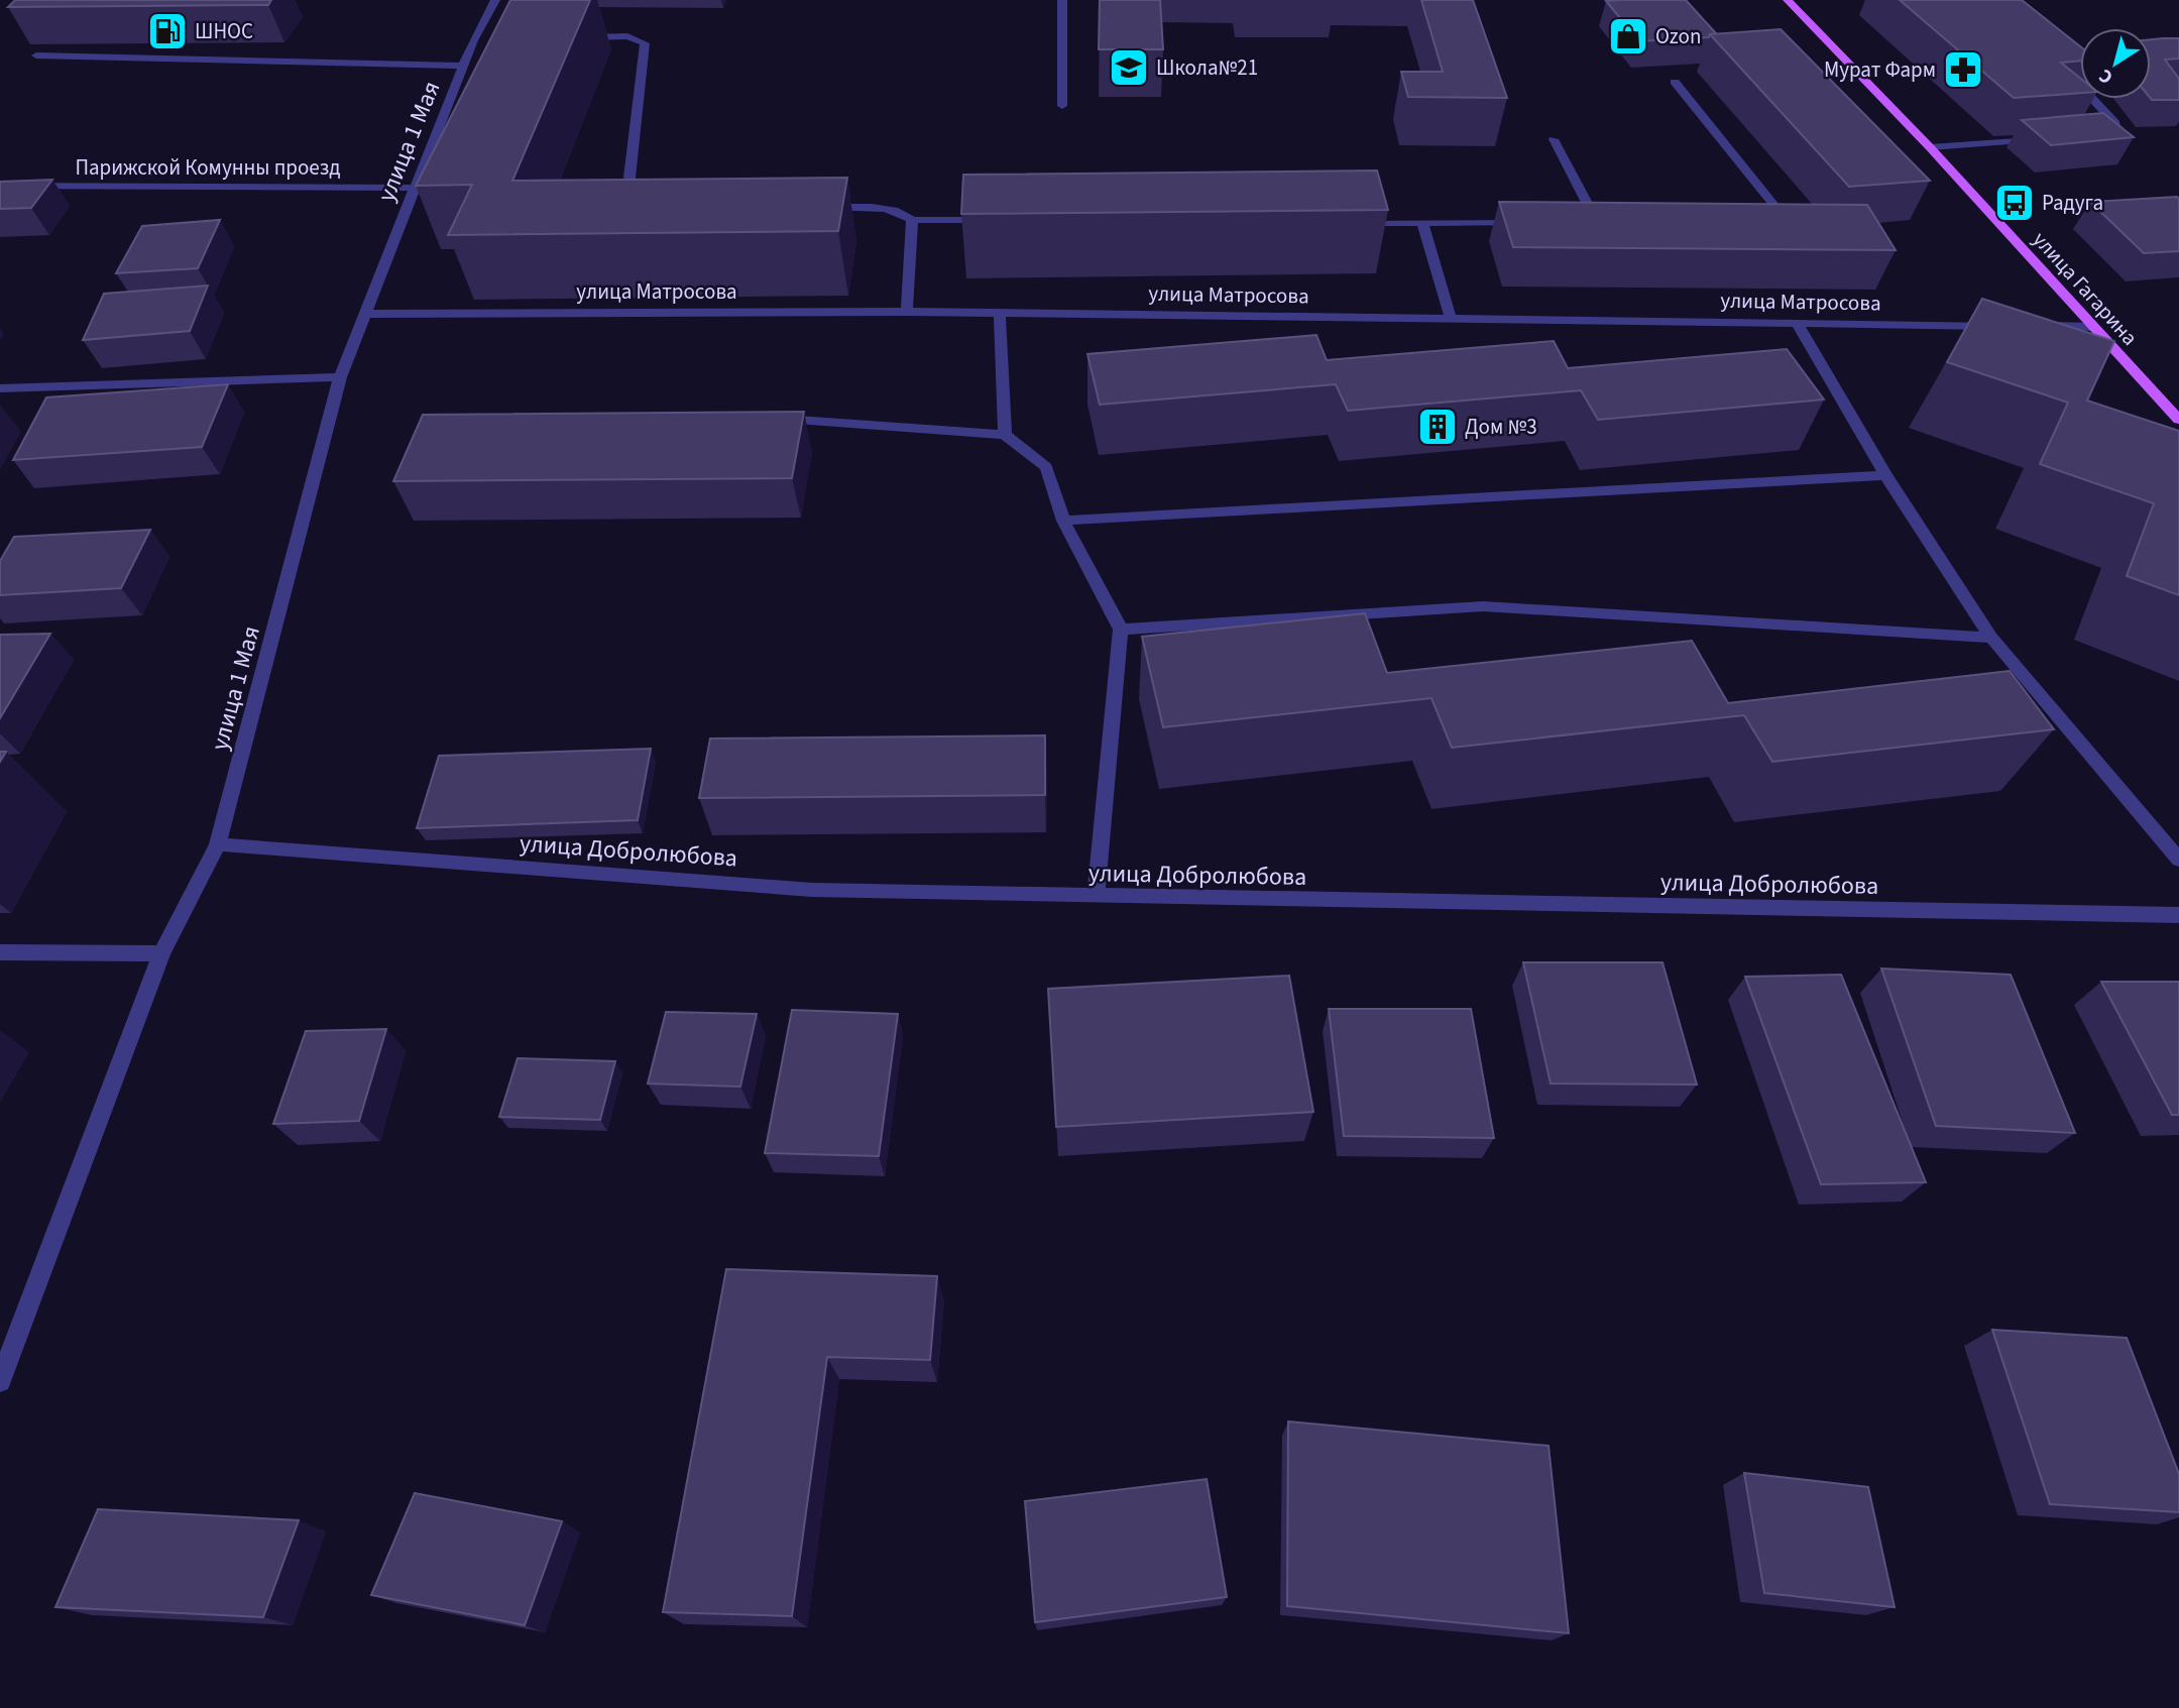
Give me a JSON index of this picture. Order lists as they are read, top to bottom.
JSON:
{
  "streets": {
    "main road": ["улица Гагарина"],
    "street": [
      "улица 1 Мая",
      "Парижской Комунны проезд",
      "улица Матросова",
      "улица Добролюбова"
    ]
  },
  "crossings": [
    ["улица 1 Мая", "Парижской Комунны проезд"],
    ["улица 1 Мая", "улица Матросова"],
    ["улица 1 Мая", "улица Добролюбова"]
  ],
  "places": {
    "fuel station": ["ШНОС"],
    "shop": ["Ozon"],
    "school or university": ["Школа№21"],
    "pharmacy": ["Мурат Фарм"],
    "bus stop": ["Радуга"],
    "building": ["Дом №3"]
  },
  "north": "bottom left"
}
